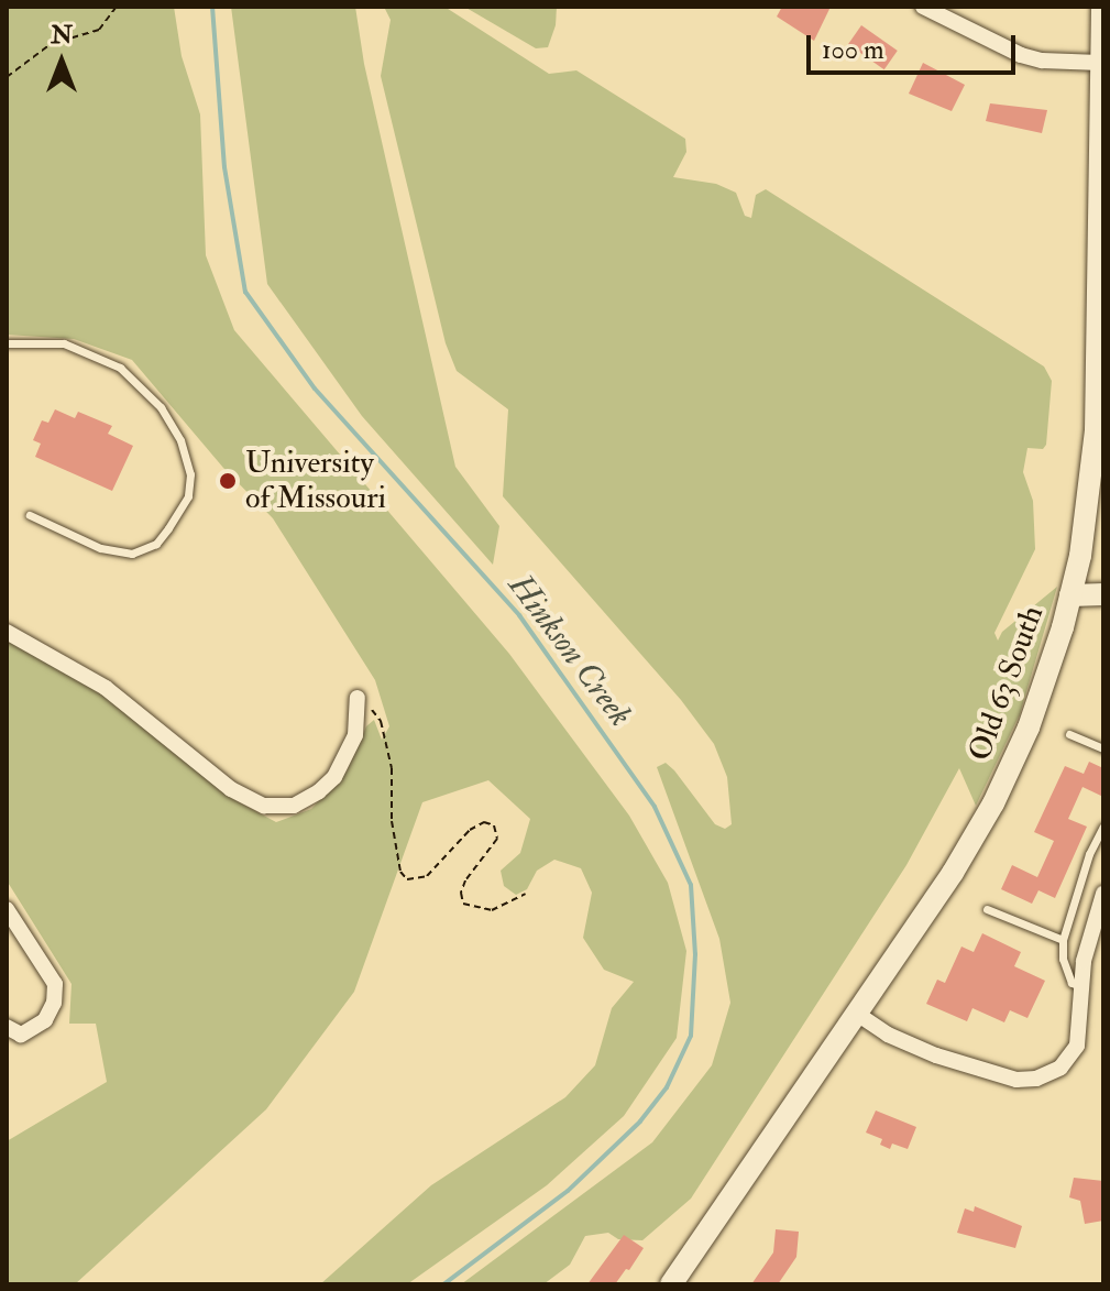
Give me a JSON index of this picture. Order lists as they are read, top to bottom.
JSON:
{
  "streets": {
    "main road": ["Old 63 South"]
  },
  "water": ["Hinkson Creek"],
  "places": ["University of Missouri"],
  "scale_bar": "100 m",
  "north": "top"
}
